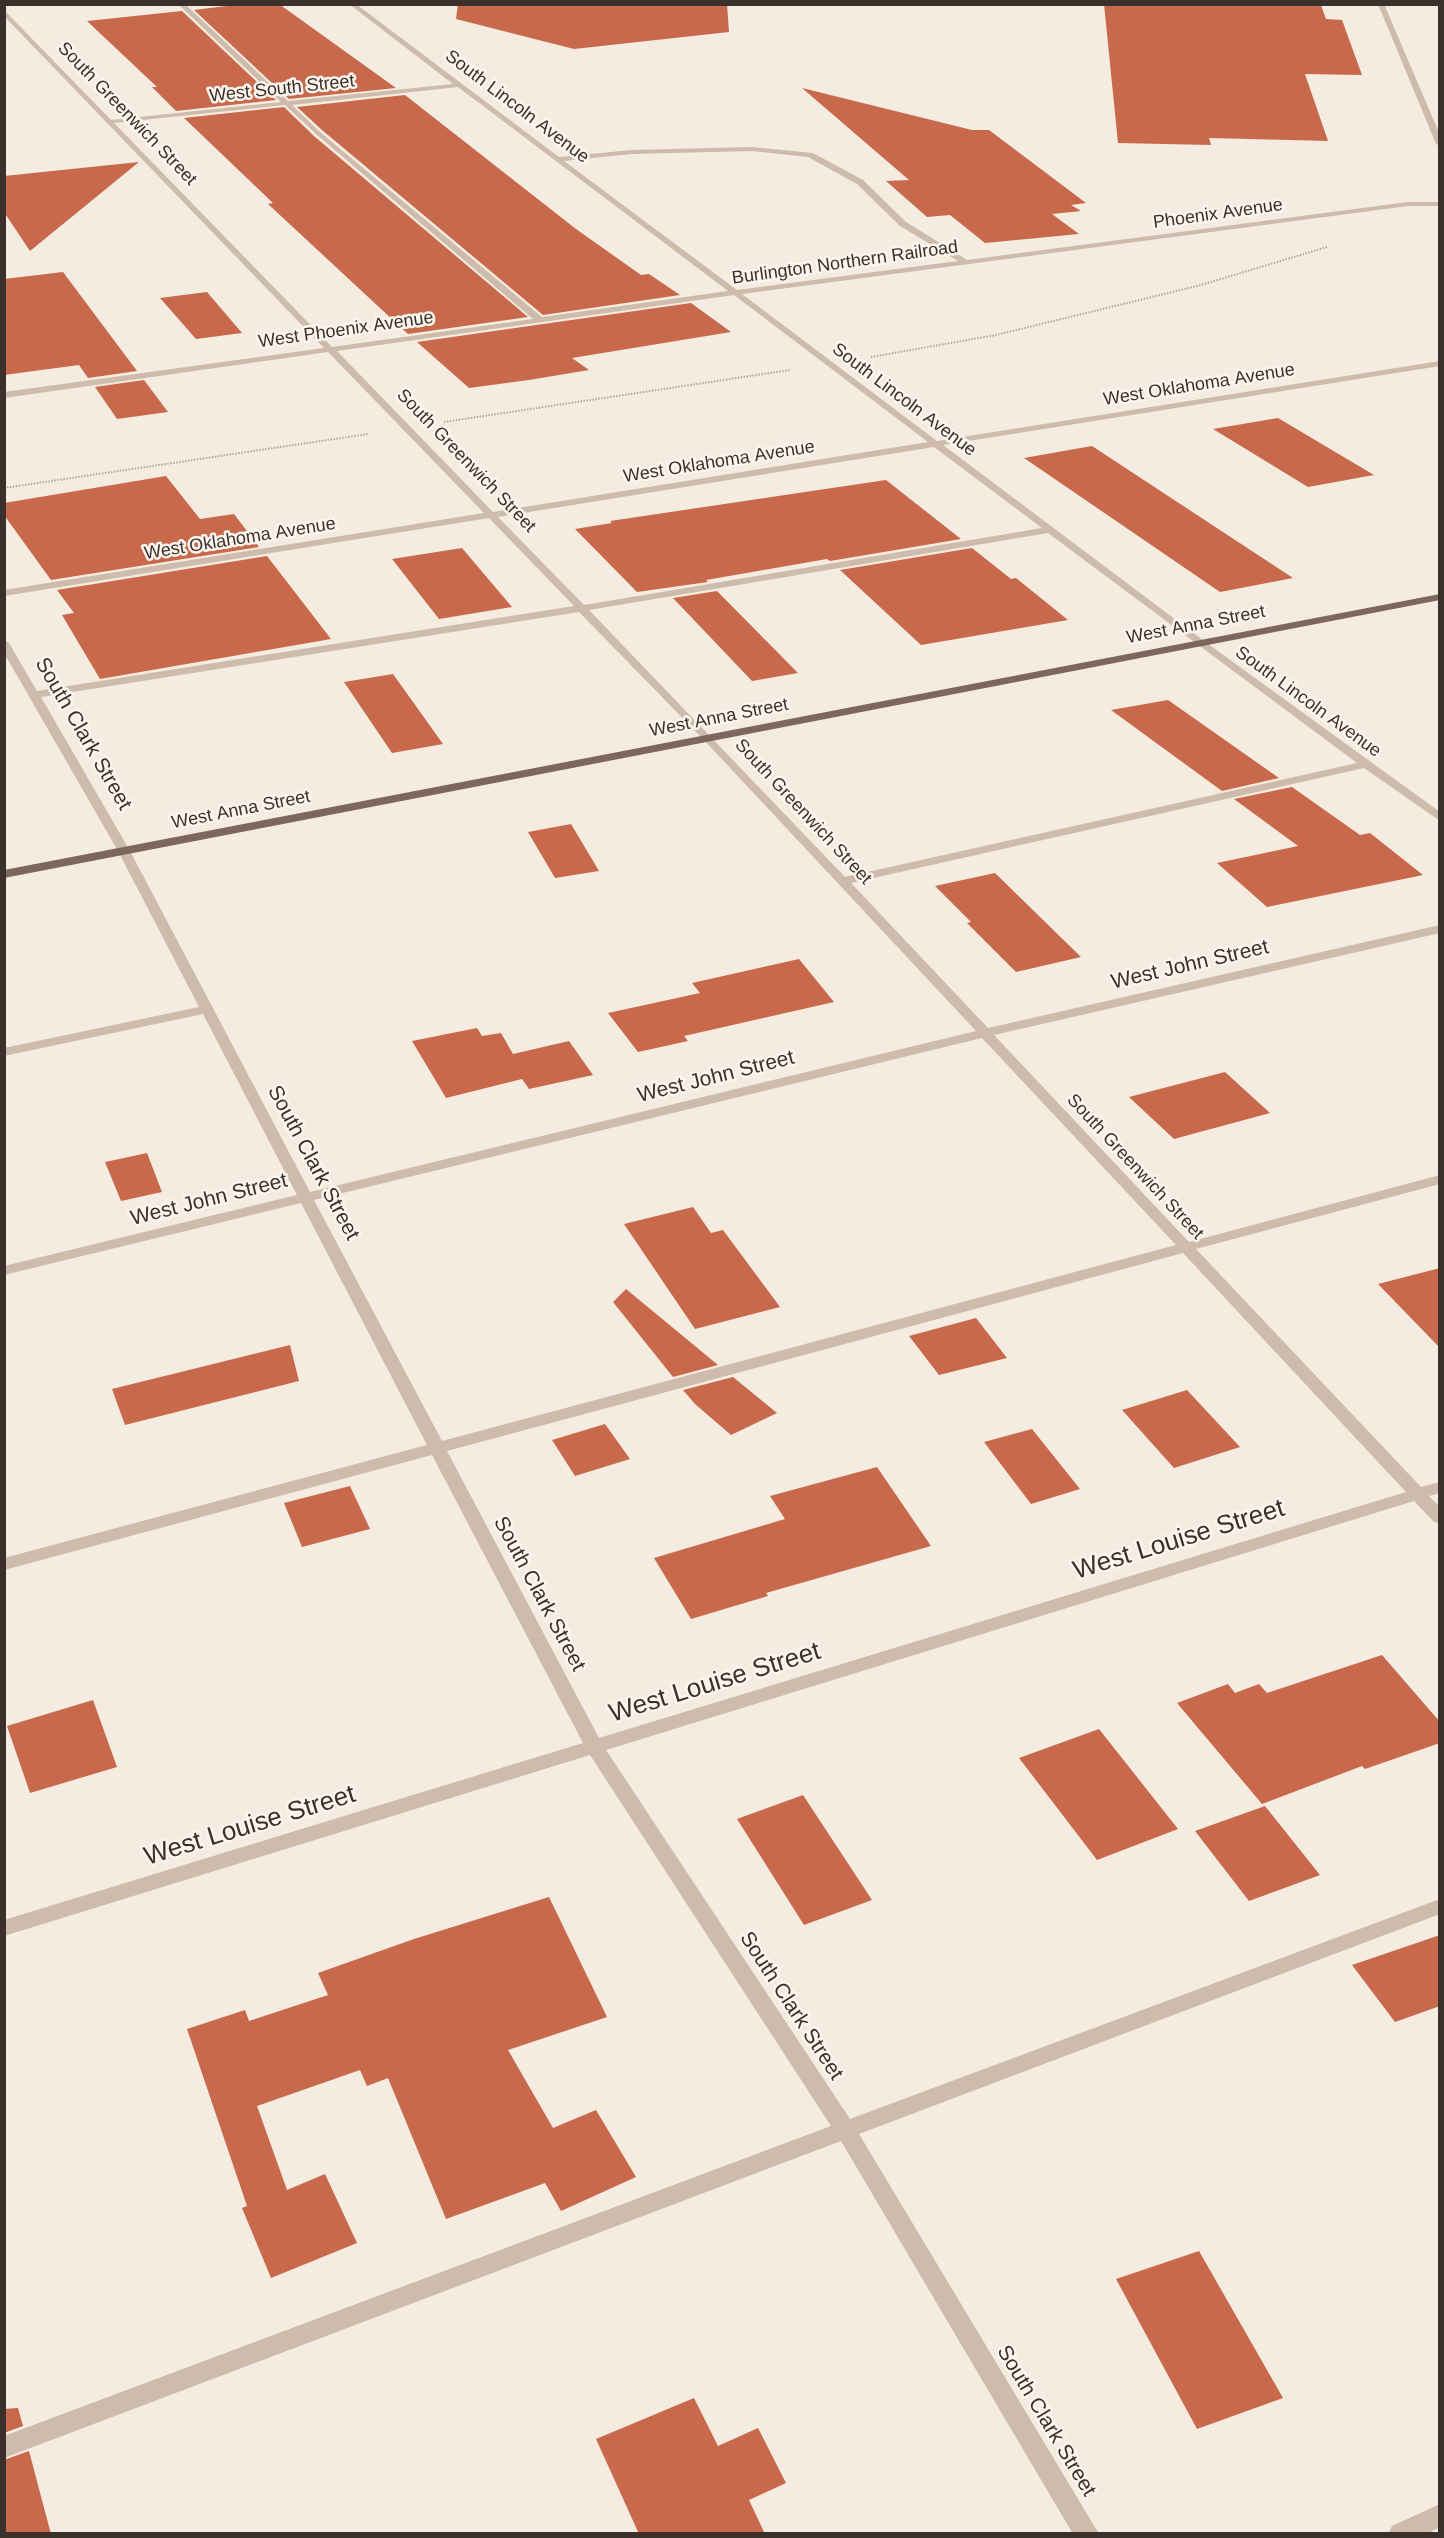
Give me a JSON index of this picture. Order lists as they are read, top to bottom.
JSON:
{
  "streets": {
    "main road": ["West Anna Street"],
    "street": [
      "West South Street",
      "South Lincoln Avenue",
      "South Greenwich Street",
      "Phoenix Avenue",
      "Burlington Northern Railroad",
      "West Phoenix Avenue",
      "West Oklahoma Avenue",
      "South Clark Street",
      "West John Street",
      "West Louise Street"
    ]
  },
  "crossings": [
    ["West South Street", "South Lincoln Avenue"],
    ["West South Street", "South Greenwich Street"],
    ["South Lincoln Avenue", "Burlington Northern Railroad"],
    ["South Lincoln Avenue", "West Oklahoma Avenue"],
    ["South Lincoln Avenue", "West Anna Street"],
    ["South Greenwich Street", "West Phoenix Avenue"],
    ["South Greenwich Street", "West Oklahoma Avenue"],
    ["South Greenwich Street", "West Anna Street"],
    ["South Greenwich Street", "West John Street"],
    ["South Greenwich Street", "West Louise Street"],
    ["Phoenix Avenue", "Burlington Northern Railroad"],
    ["Burlington Northern Railroad", "West Phoenix Avenue"],
    ["West Anna Street", "South Clark Street"],
    ["South Clark Street", "West John Street"],
    ["South Clark Street", "West Louise Street"]
  ]
}
